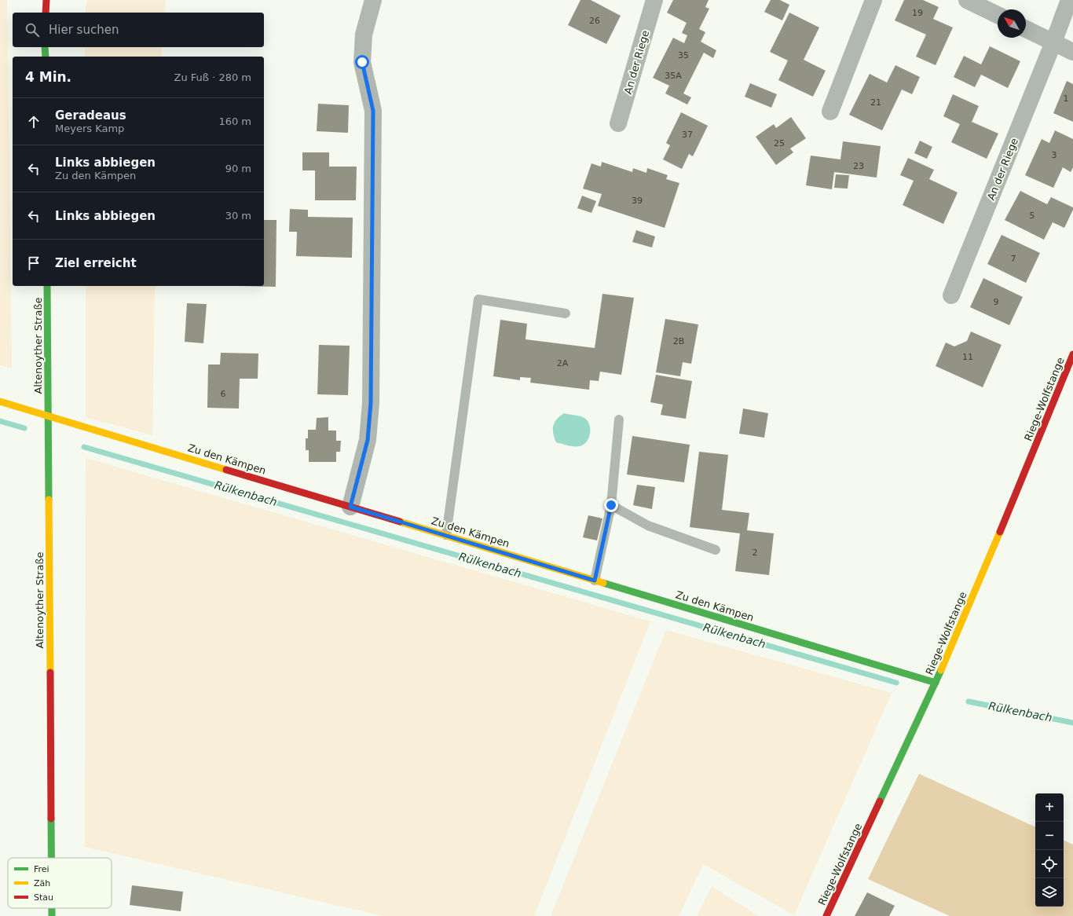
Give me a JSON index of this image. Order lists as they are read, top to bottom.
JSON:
{
  "streets": {
    "street": [
      "An der Riege",
      "Altenoyther Straße",
      "Riege-Wolfstange",
      "Zu den Kämpen"
    ]
  },
  "crossings": [
    ["Altenoyther Straße", "Zu den Kämpen"],
    ["Riege-Wolfstange", "Zu den Kämpen"]
  ],
  "water": ["Rülkenbach"],
  "house_numbers": [
    "19",
    "26",
    "35",
    "35A",
    "1",
    "21",
    "37",
    "25",
    "3",
    "23",
    "39",
    "5",
    "7",
    "9",
    "2B",
    "11",
    "2A",
    "6",
    "2"
  ],
  "legend": ["Frei", "Zäh", "Stau"],
  "north": "top left",
  "page": {
    "search": "Hier suchen",
    "heading": ["4 Min.", "Zu Fuß · 280 m"],
    "list": [
      ["Geradeaus", "Meyers Kamp", "160 m"],
      ["Links abbiegen", "Zu den Kämpen", "90 m"],
      ["Links abbiegen", "30 m"],
      "Ziel erreicht"
    ],
    "map_buttons": ["+", "−"]
  }
}
